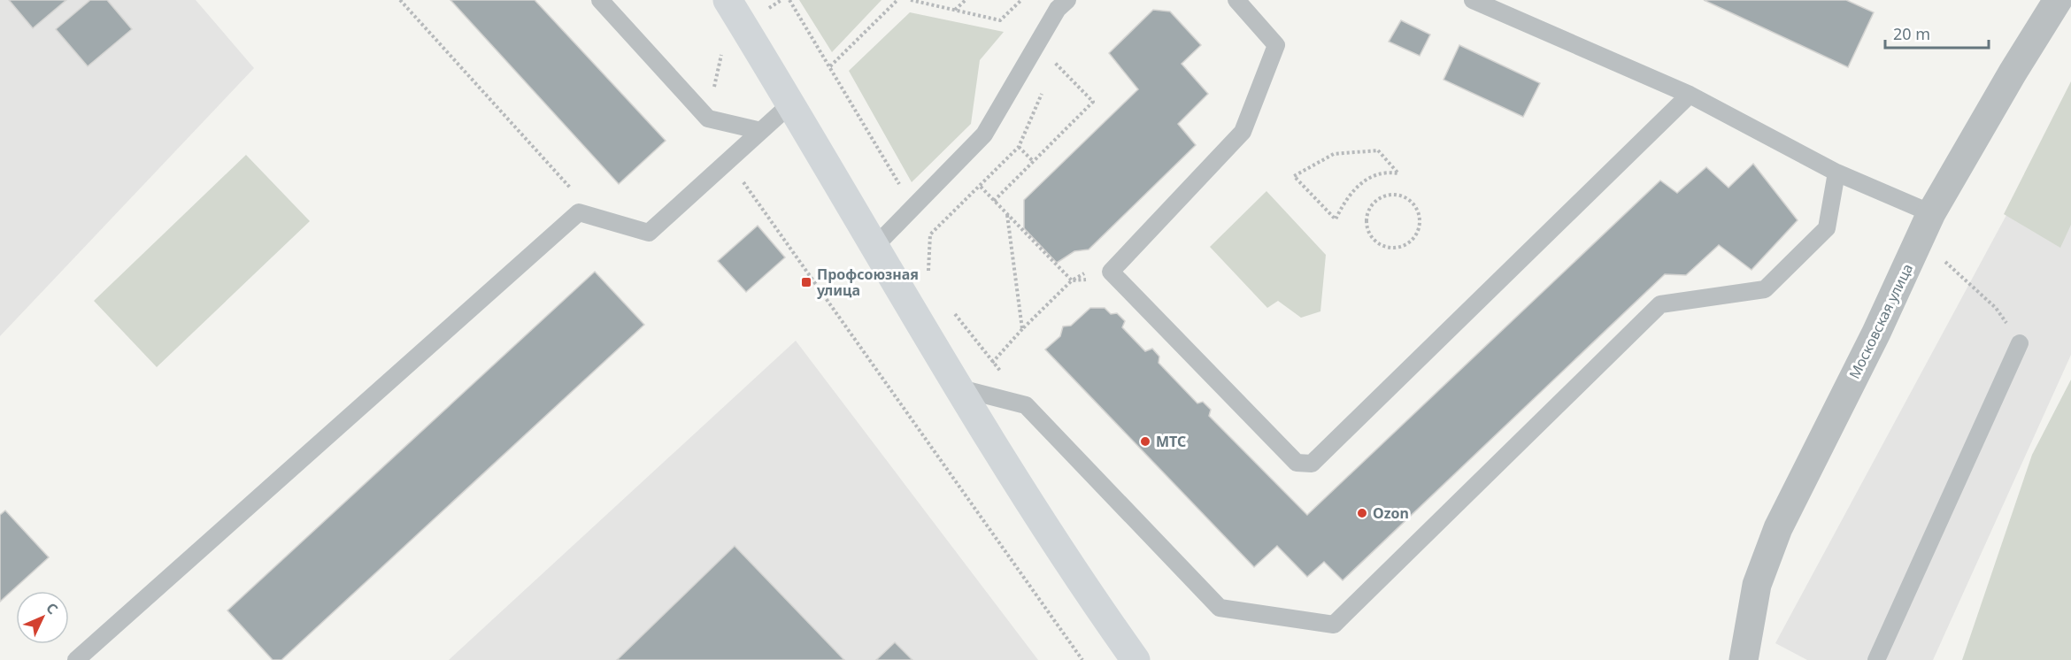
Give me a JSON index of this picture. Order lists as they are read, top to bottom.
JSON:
{
  "streets": {
    "street": ["Московская улица"]
  },
  "places": {
    "transit": ["Профсоюзная улица"],
    "other": ["МТС", "Ozon"]
  },
  "scale_bar": "20 m",
  "north": "top right"
}
